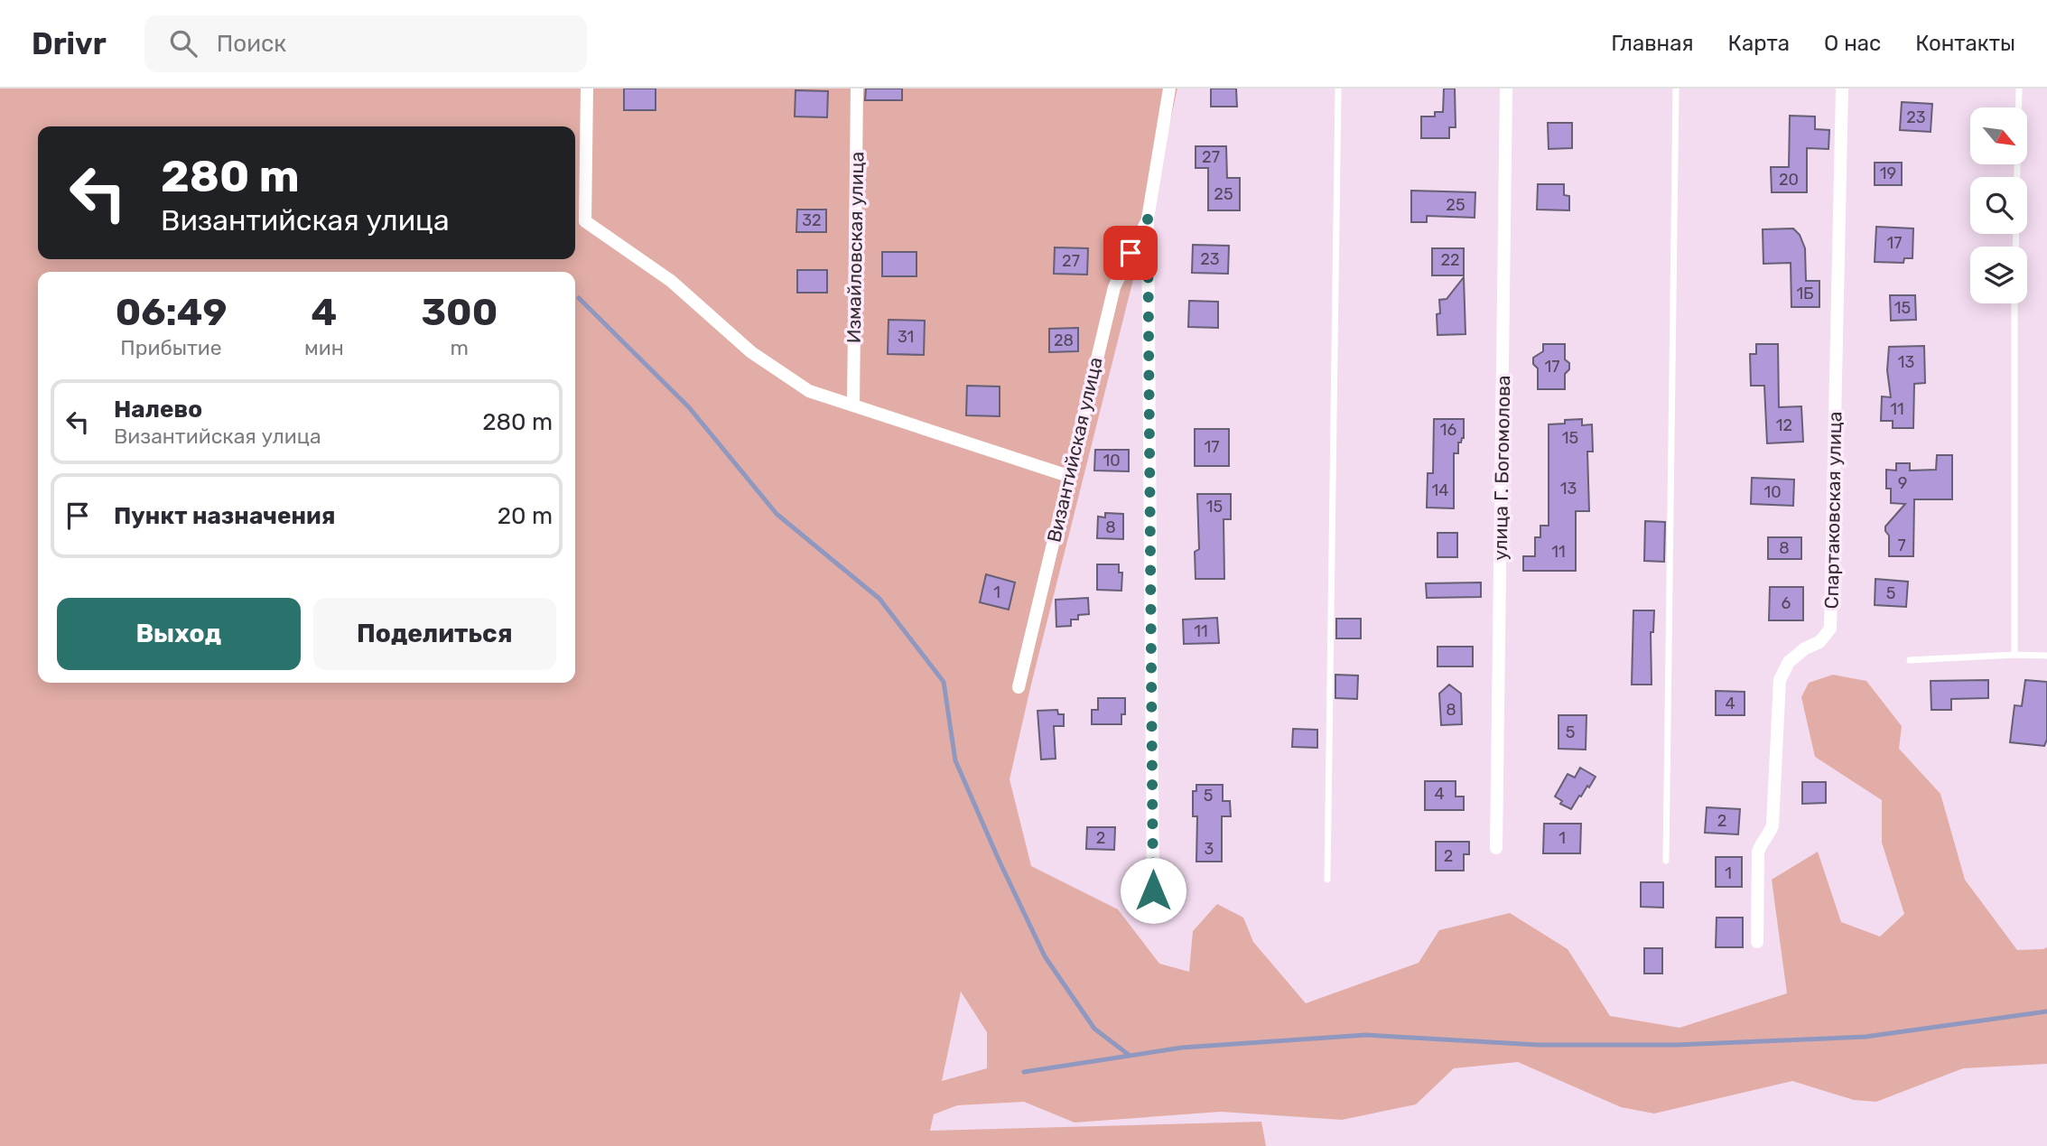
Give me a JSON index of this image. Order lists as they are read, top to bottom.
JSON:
{
  "streets": {
    "street": [
      "Измайловская улица",
      "Византийская улица",
      "улица Г. Богомолова",
      "Спартаковская улица"
    ]
  },
  "house_numbers": [
    "23",
    "27",
    "19",
    "20",
    "25",
    "25",
    "32",
    "17",
    "23",
    "22",
    "27",
    "1Б",
    "15",
    "31",
    "28",
    "13",
    "17",
    "11",
    "12",
    "16",
    "15",
    "17",
    "10",
    "9",
    "13",
    "14",
    "10",
    "15",
    "8",
    "7",
    "8",
    "11",
    "1",
    "5",
    "6",
    "11",
    "4",
    "8",
    "5",
    "4",
    "5",
    "2",
    "2",
    "1",
    "3",
    "2",
    "1"
  ],
  "north": "bottom right",
  "page": {
    "header": "Drivr",
    "search": "Поиск",
    "nav": [
      "Главная",
      "Карта",
      "О нас",
      "Контакты"
    ],
    "turn": ["280 m", "Византийская улица"],
    "eta": [
      "06:49",
      "Прибытие",
      "4",
      "мин",
      "300",
      "m"
    ],
    "list": [
      {
        "name": "Налево",
        "note": "Византийская улица",
        "value": "280 m"
      },
      {
        "name": "Пункт назначения",
        "value": "20 m"
      }
    ],
    "buttons": ["Выход", "Поделиться"]
  }
}
